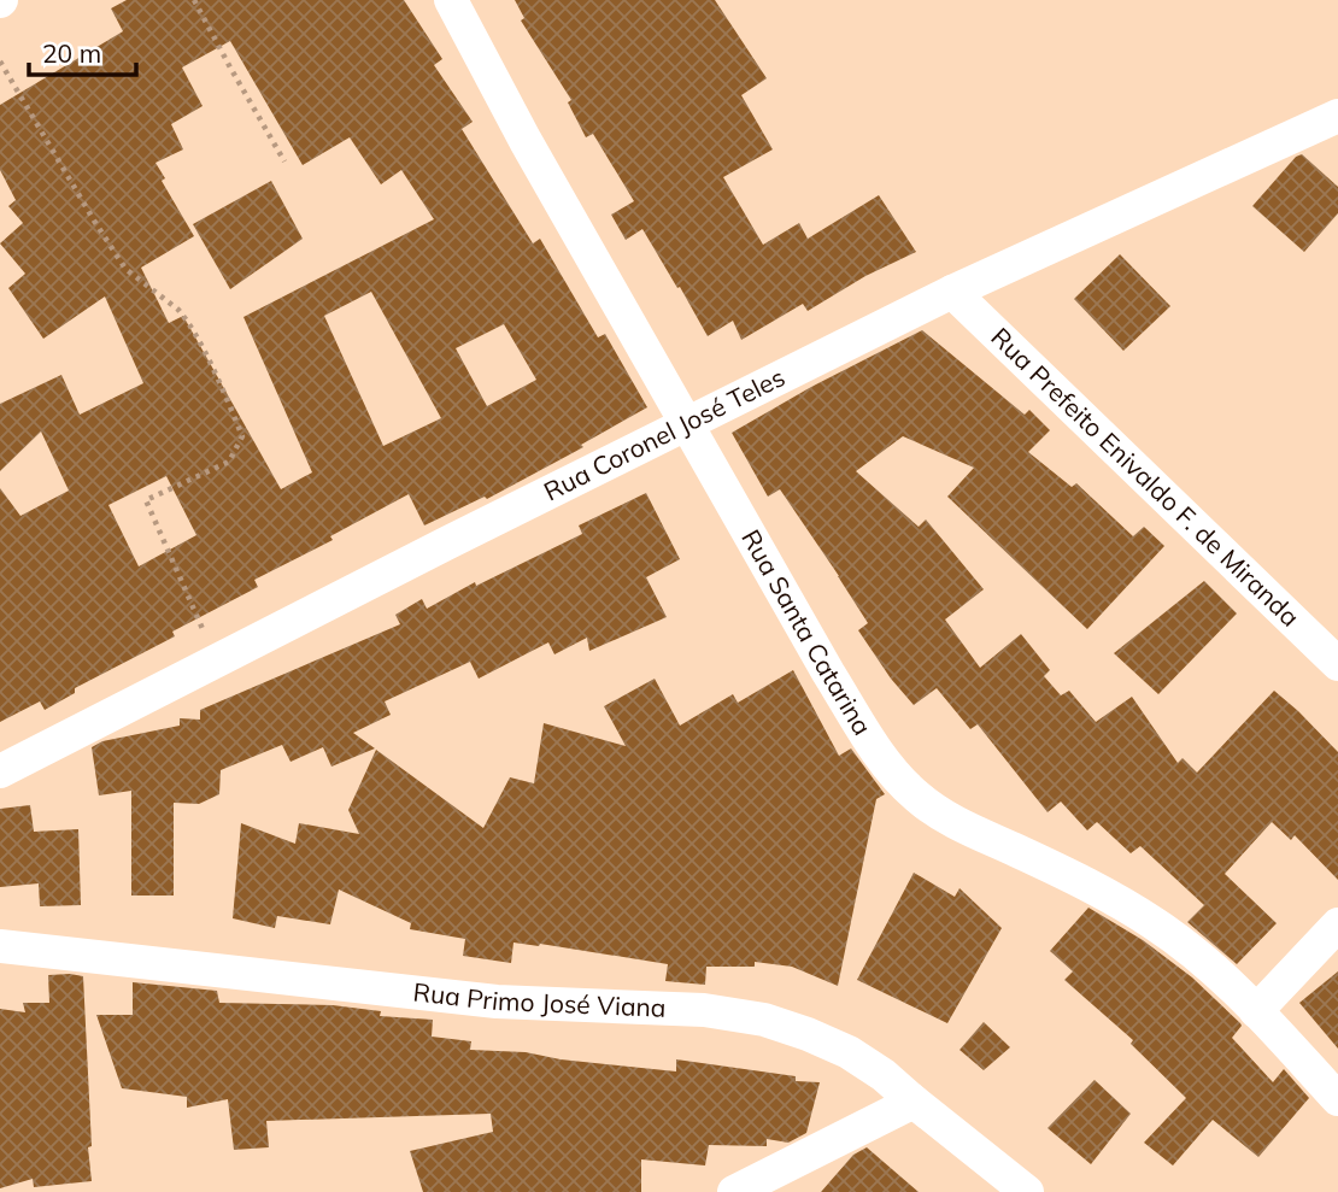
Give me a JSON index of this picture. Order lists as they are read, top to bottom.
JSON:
{
  "streets": {
    "street": [
      "Rua Coronel José Teles",
      "Rua Prefeito Enivaldo F. de Miranda",
      "Rua Santa Catarina",
      "Rua Primo José Viana"
    ]
  },
  "crossings": [
    ["Rua Coronel José Teles", "Rua Prefeito Enivaldo F. de Miranda"],
    ["Rua Coronel José Teles", "Rua Santa Catarina"]
  ],
  "scale_bar": "20 m"
}
